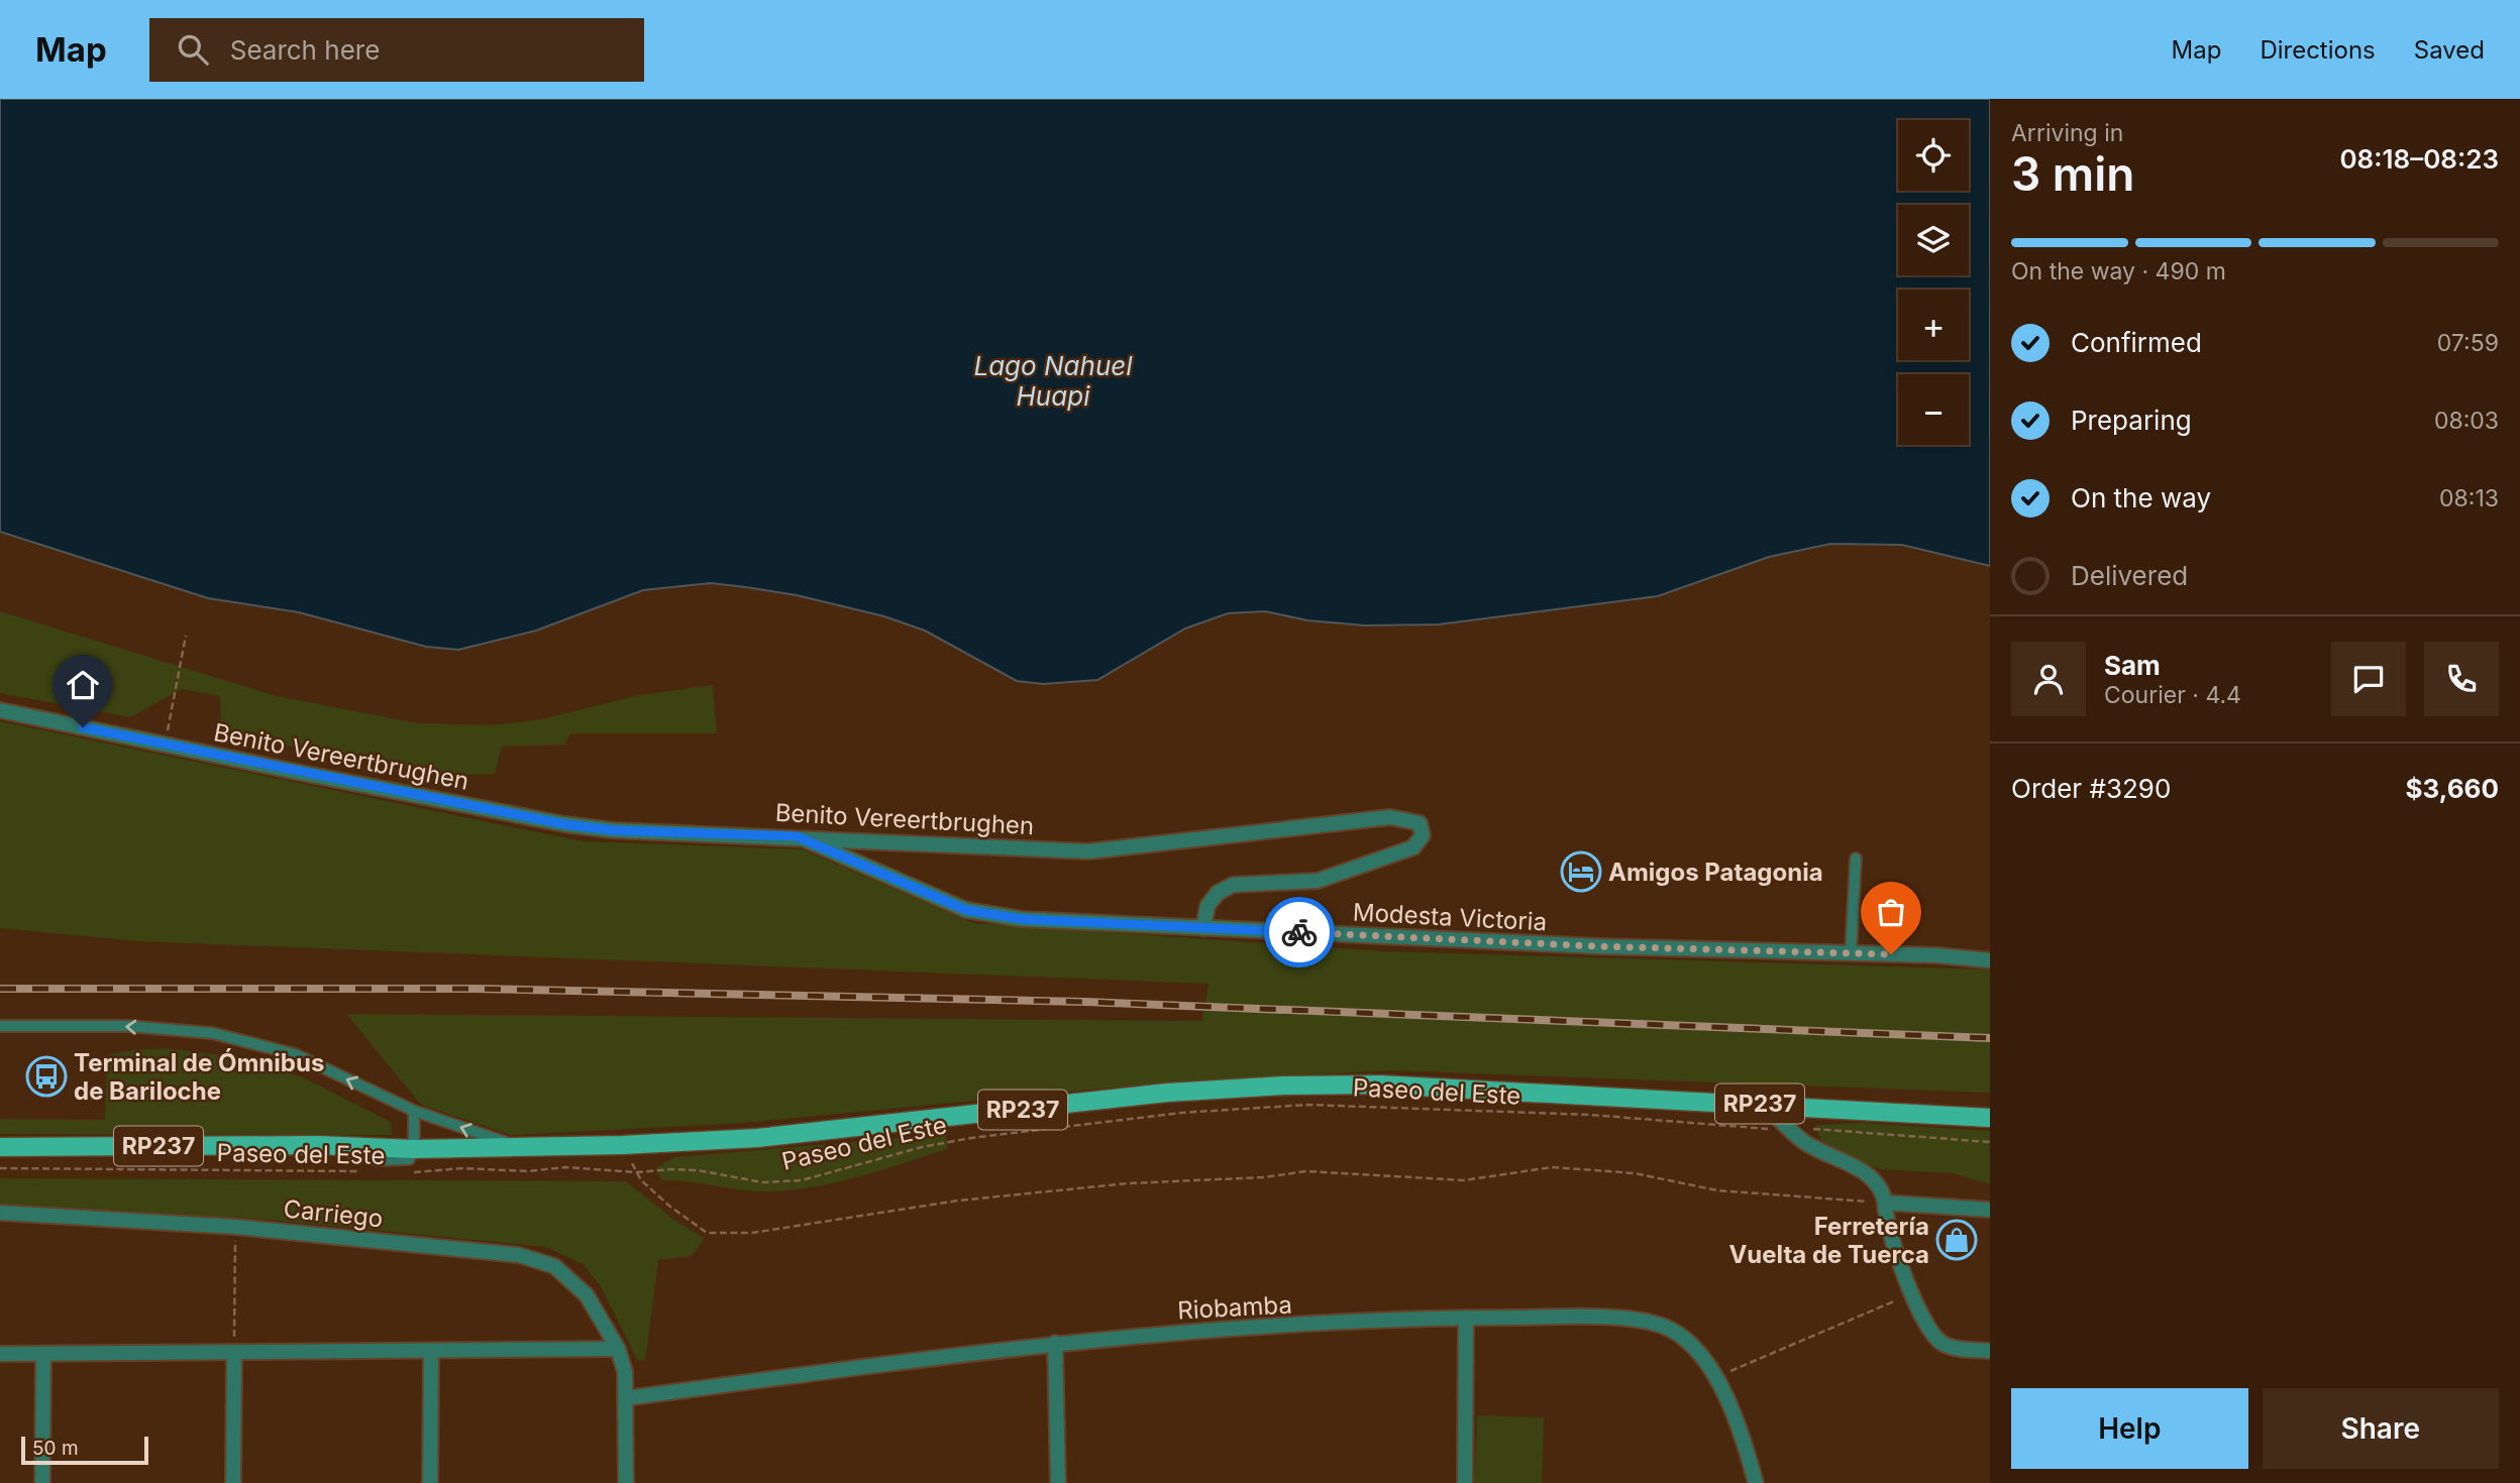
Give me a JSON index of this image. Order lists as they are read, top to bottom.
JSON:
{
  "streets": {
    "main road": ["RP237"],
    "street": [
      "Benito Vereertbrughen",
      "Modesta Victoria",
      "Carriego",
      "Riobamba"
    ],
    "path": ["Paseo del Este"]
  },
  "crossings": [
    ["Benito Vereertbrughen", "Modesta Victoria"],
    ["Carriego", "Riobamba"]
  ],
  "water": ["Lago Nahuel Huapi"],
  "places": {
    "hotel": ["Amigos Patagonia"],
    "bus stop": ["Terminal de Ómnibus de Bariloche"],
    "shop": ["Ferretería Vuelta de Tuerca"]
  },
  "scale_bar": "50 m",
  "page": {
    "header": "Map",
    "search": "Search here",
    "nav": ["Map", "Directions", "Saved"],
    "heading": ["3 min", "Arriving in", "08:18–08:23"],
    "panel": [
      "Sam",
      "Courier · 4.4",
      "Order #3290",
      "$3,660"
    ],
    "map_buttons": ["+", "−"],
    "bar": "On the way · 490 m",
    "list": [
      ["Confirmed", "07:59"],
      ["Preparing", "08:03"],
      ["On the way", "08:13"],
      "Delivered"
    ],
    "buttons": ["Help", "Share"],
    "scale": "50 m"
  }
}
